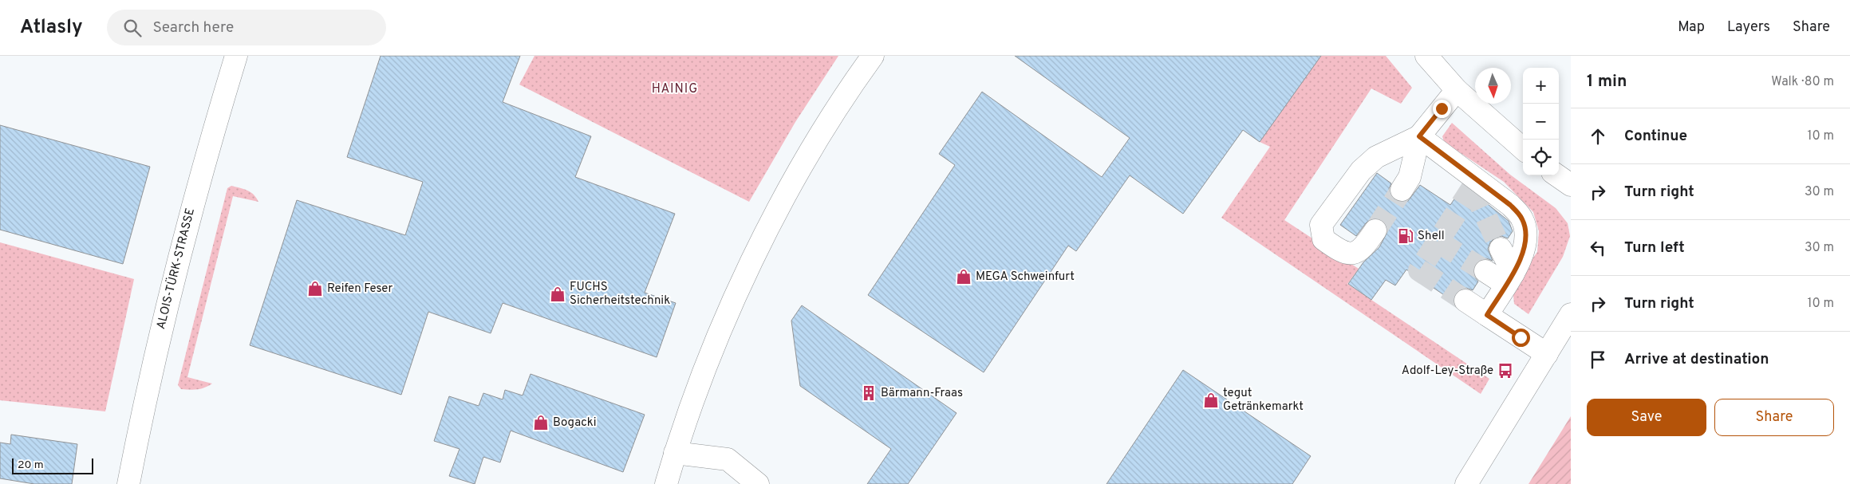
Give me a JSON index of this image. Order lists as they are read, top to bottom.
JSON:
{
  "streets": {
    "street": ["ALOIS-TÜRK-STRASSE"]
  },
  "districts": ["HAINIG"],
  "places": {
    "fuel station": ["Shell"],
    "shop": [
      "MEGA Schweinfurt",
      "Reifen Feser",
      "FUCHS Sicherheitstechnik",
      "tegut Getränkemarkt",
      "Bogacki"
    ],
    "bus stop": ["Adolf-Ley-Straße"],
    "building": ["Bärmann-Fraas"]
  },
  "scale_bar": "20 m",
  "north": "bottom",
  "page": {
    "header": "Atlasly",
    "search": "Search here",
    "nav": ["Map", "Layers", "Share"],
    "heading": ["1 min", "Walk · 80 m"],
    "map_buttons": ["+", "−"],
    "list": [
      ["Continue", "10 m"],
      ["Turn right", "30 m"],
      ["Turn left", "30 m"],
      ["Turn right", "10 m"],
      "Arrive at destination"
    ],
    "buttons": ["Save", "Share"],
    "scale": "20 m"
  }
}
